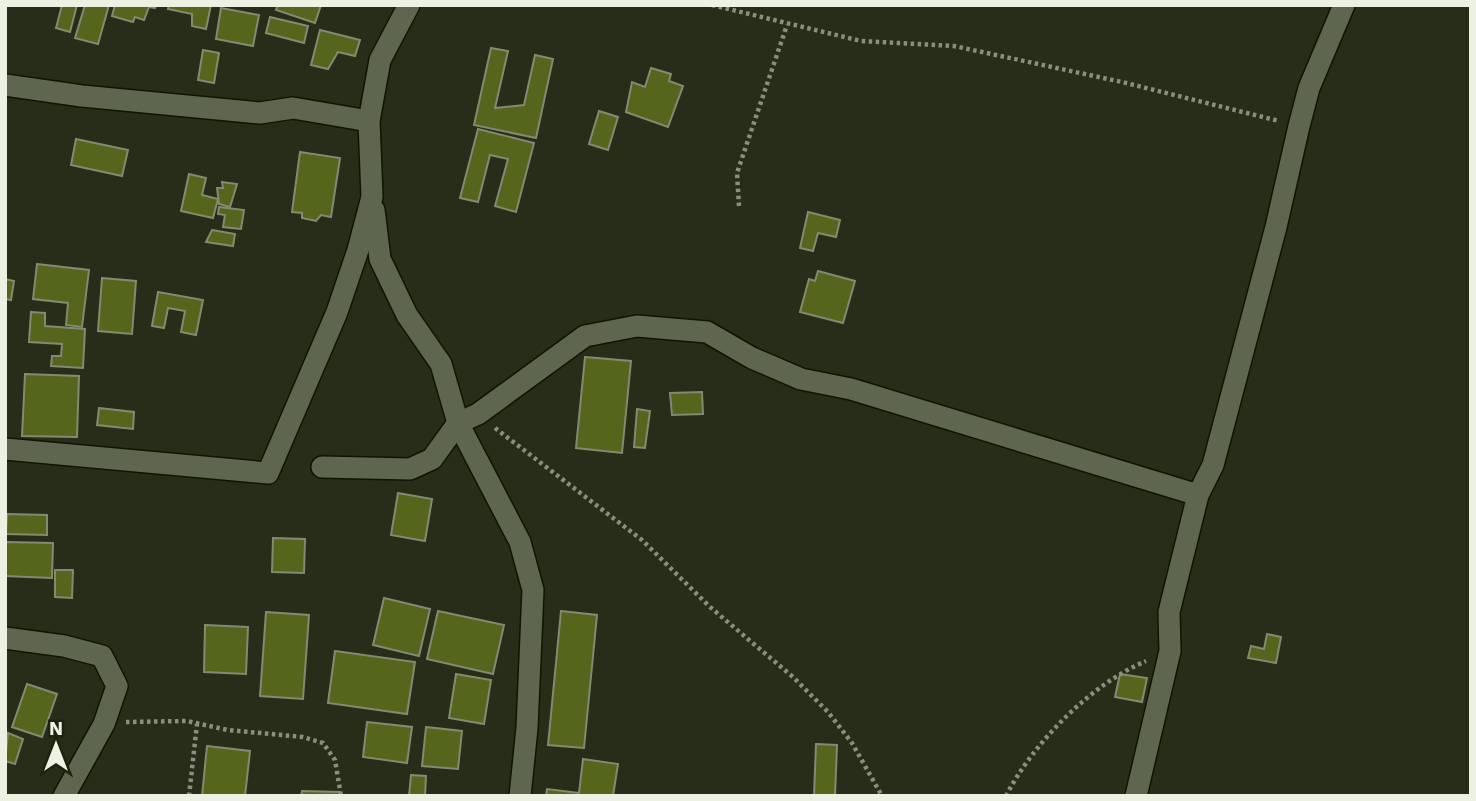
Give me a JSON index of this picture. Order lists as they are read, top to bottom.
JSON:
{
  "north": "top"
}
